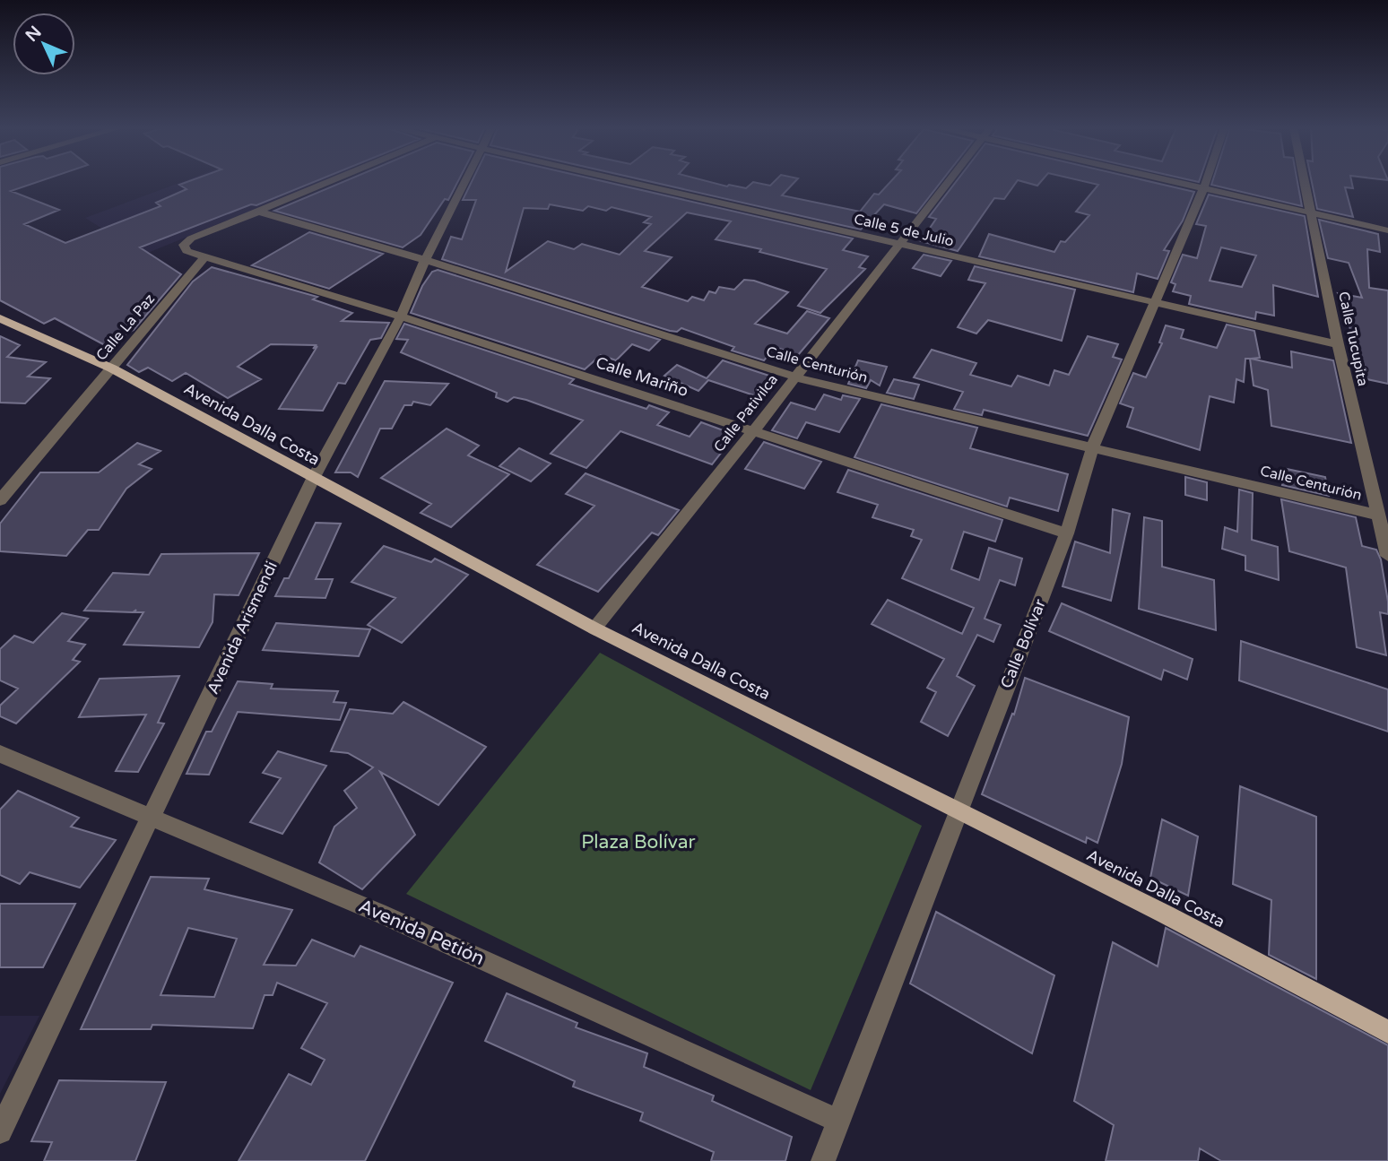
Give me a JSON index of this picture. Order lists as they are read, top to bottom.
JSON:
{
  "streets": {
    "main road": ["Avenida Dalla Costa"],
    "street": [
      "Calle 5 de Julio",
      "Calle La Paz",
      "Calle Tucupita",
      "Calle Centurión",
      "Calle Mariño",
      "Calle Pativilca",
      "Avenida Arismendi",
      "Calle Bolívar",
      "Avenida Petión"
    ]
  },
  "crossings": [
    ["Calle 5 de Julio", "Calle Tucupita"],
    ["Calle 5 de Julio", "Calle Pativilca"],
    ["Calle 5 de Julio", "Calle Bolívar"],
    ["Calle La Paz", "Calle Mariño"],
    ["Calle La Paz", "Avenida Dalla Costa"],
    ["Calle Tucupita", "Calle Centurión"],
    ["Calle Centurión", "Calle Pativilca"],
    ["Calle Centurión", "Avenida Arismendi"],
    ["Calle Centurión", "Calle Bolívar"],
    ["Calle Mariño", "Calle Pativilca"],
    ["Calle Mariño", "Avenida Arismendi"],
    ["Calle Mariño", "Calle Bolívar"],
    ["Calle Pativilca", "Avenida Dalla Costa"],
    ["Avenida Dalla Costa", "Avenida Arismendi"],
    ["Avenida Dalla Costa", "Calle Bolívar"],
    ["Avenida Arismendi", "Avenida Petión"],
    ["Calle Bolívar", "Avenida Petión"]
  ],
  "parks": ["Plaza Bolívar"],
  "north": "top left"
}
